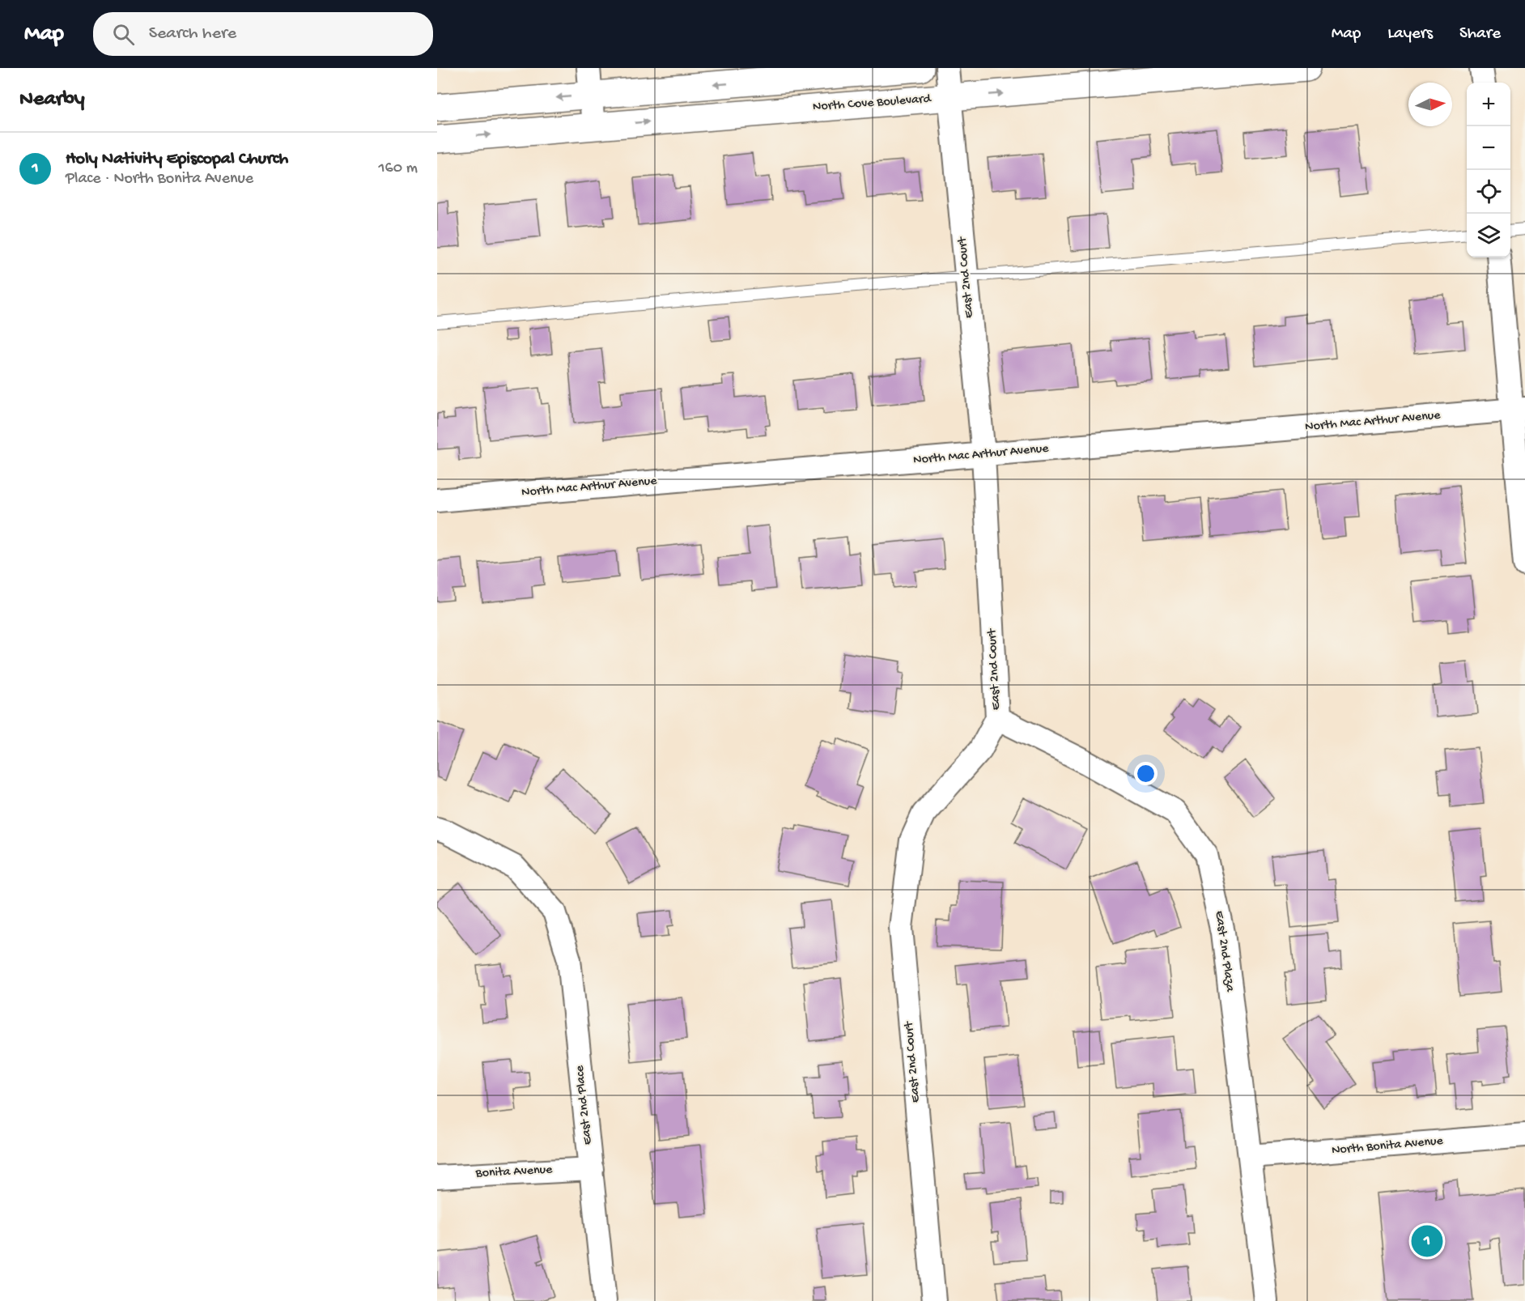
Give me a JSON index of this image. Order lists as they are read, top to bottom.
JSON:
{
  "streets": {
    "street": [
      "North Cove Boulevard",
      "East 2nd Court",
      "North Mac Arthur Avenue",
      "East 2nd Plaza",
      "East 2nd Place",
      "North Bonita Avenue",
      "Bonita Avenue"
    ]
  },
  "crossings": [
    ["North Cove Boulevard", "East 2nd Court"],
    ["East 2nd Court", "North Mac Arthur Avenue"],
    ["East 2nd Court", "East 2nd Plaza"],
    ["East 2nd Plaza", "North Bonita Avenue"],
    ["East 2nd Place", "Bonita Avenue"]
  ],
  "north": "right",
  "page": {
    "header": "Map",
    "search": "Search here",
    "nav": ["Map", "Layers", "Share"],
    "heading": "Nearby",
    "map_buttons": ["+", "−"],
    "list": [
      {
        "mark": "1",
        "name": "Holy Nativity Episcopal Church",
        "note": "Place · North Bonita Avenue",
        "value": "160 m"
      }
    ],
    "pins": "1"
  }
}
